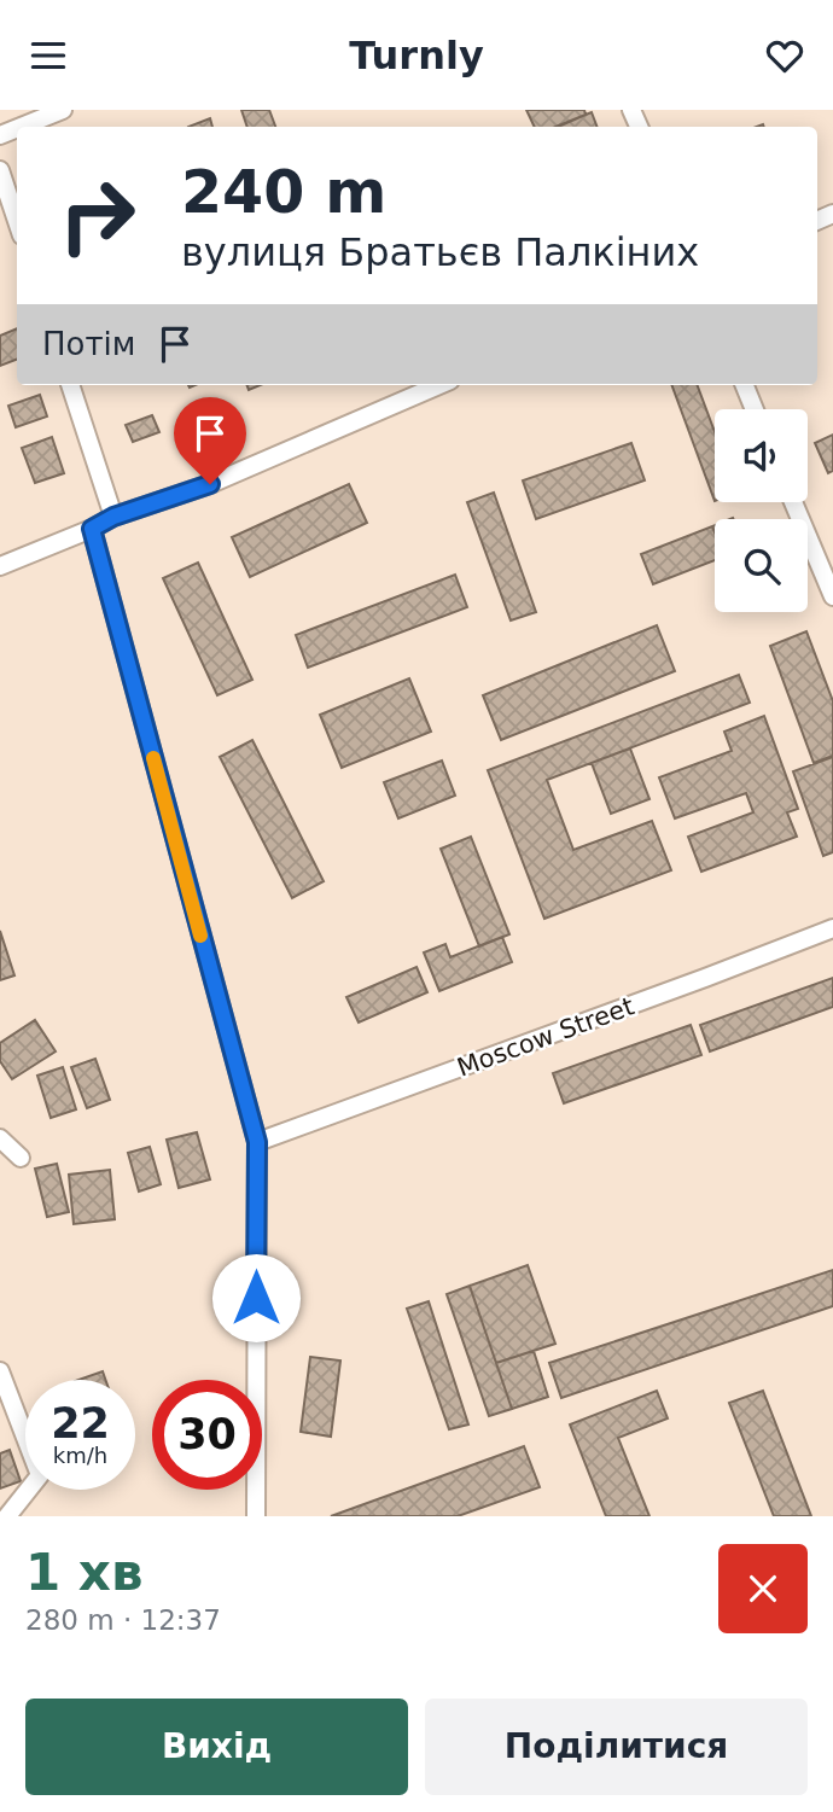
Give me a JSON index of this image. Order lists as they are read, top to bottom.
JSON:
{
  "streets": {
    "street": ["Moscow Street"]
  },
  "page": {
    "header": "Turnly",
    "turn": ["240 m", "вулиця Братьєв Палкіних"],
    "then": "Потім",
    "speed": "22 km/h",
    "limit": "30",
    "heading": ["1 хв", "280 m · 12:37"],
    "buttons": ["Вихід", "Поділитися"]
  }
}
